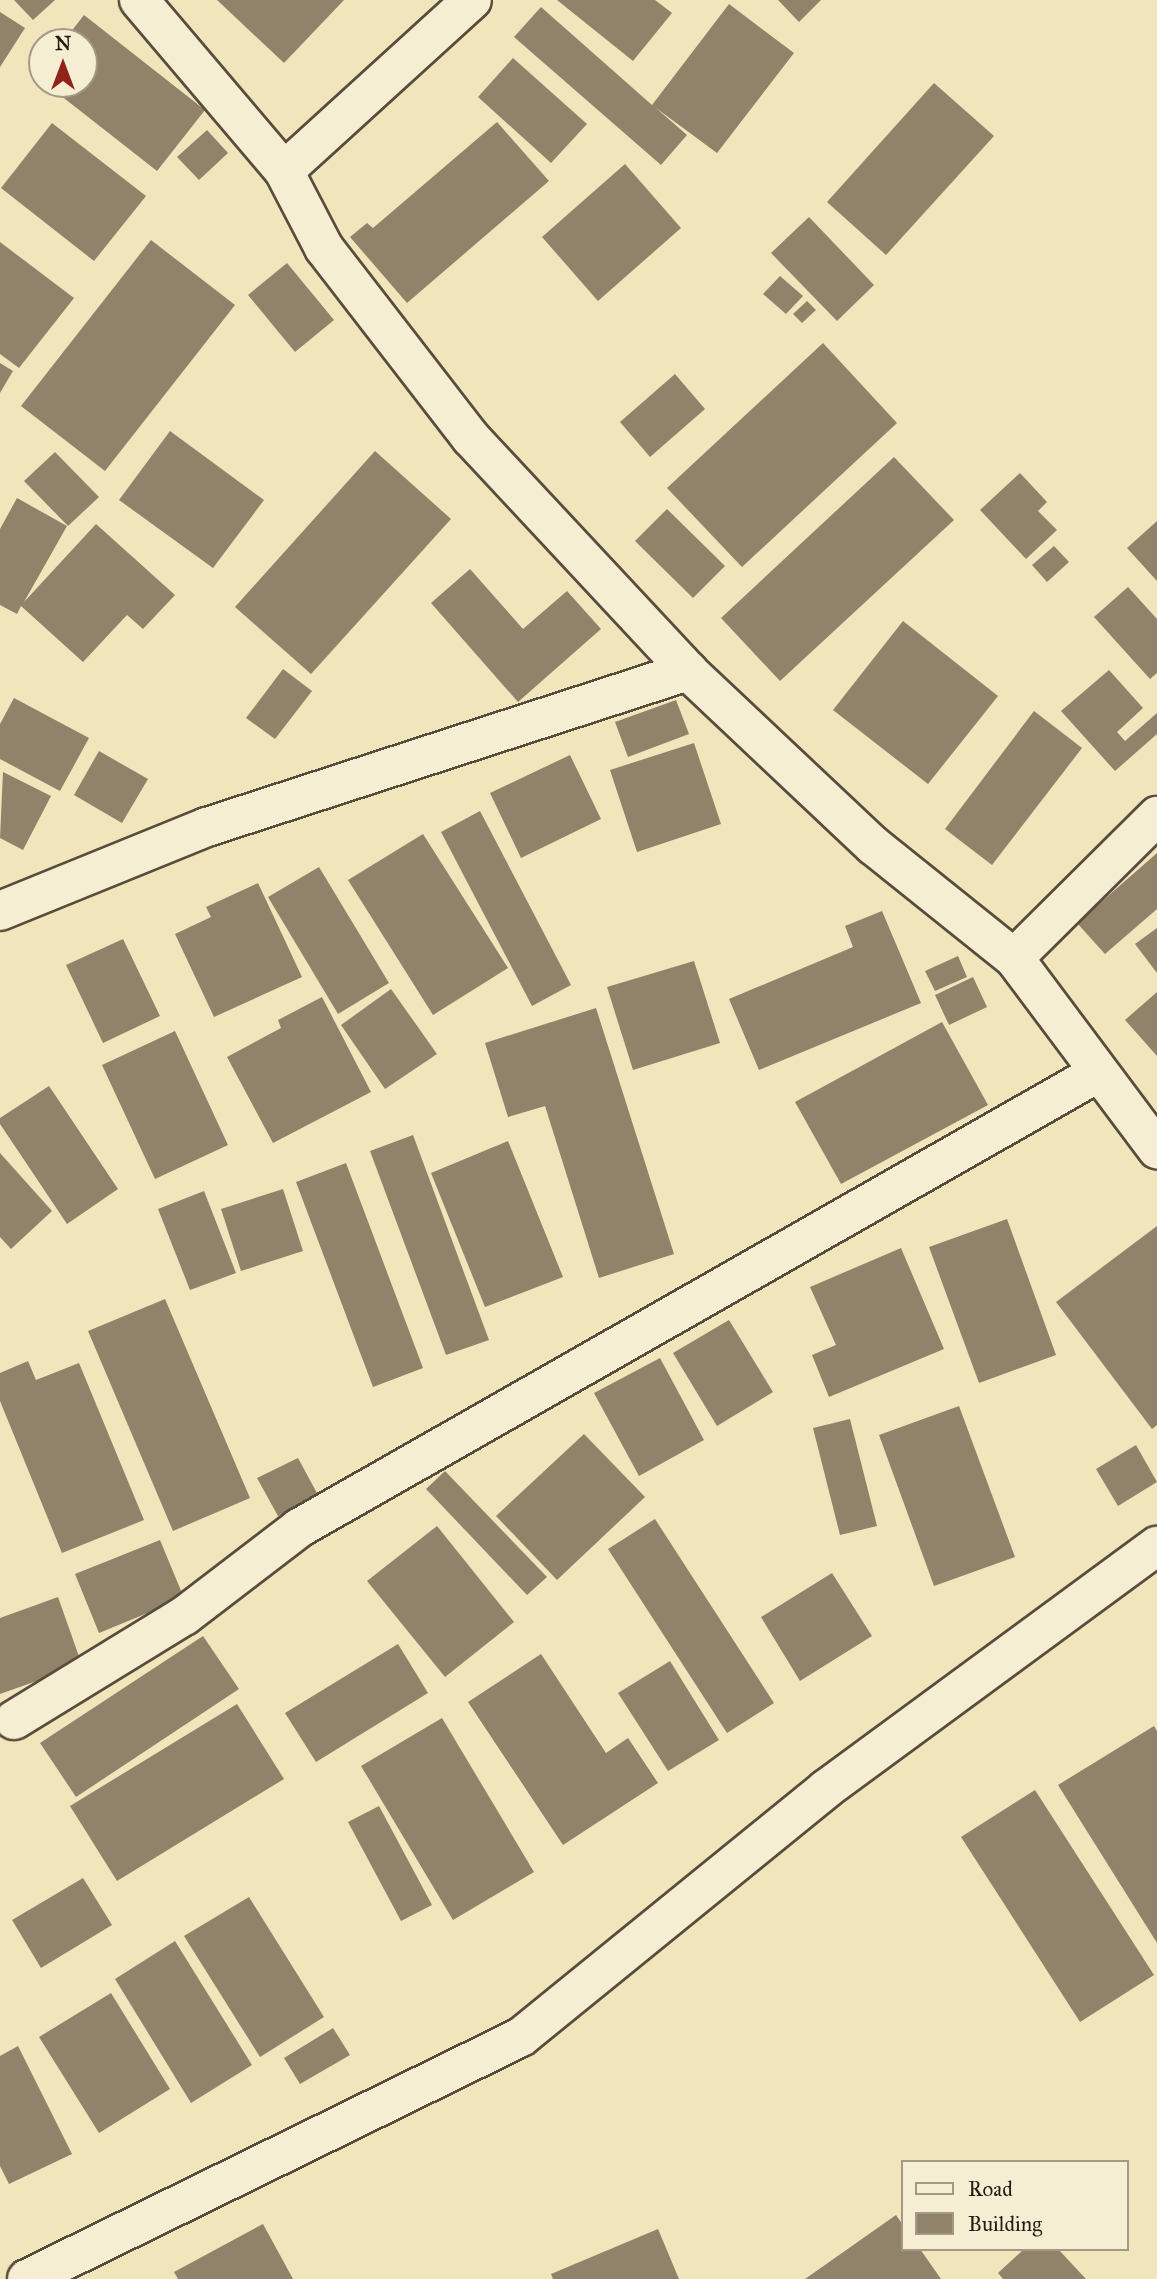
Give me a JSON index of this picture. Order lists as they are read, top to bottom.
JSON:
{
  "legend": ["Road", "Building"],
  "north": "top"
}
